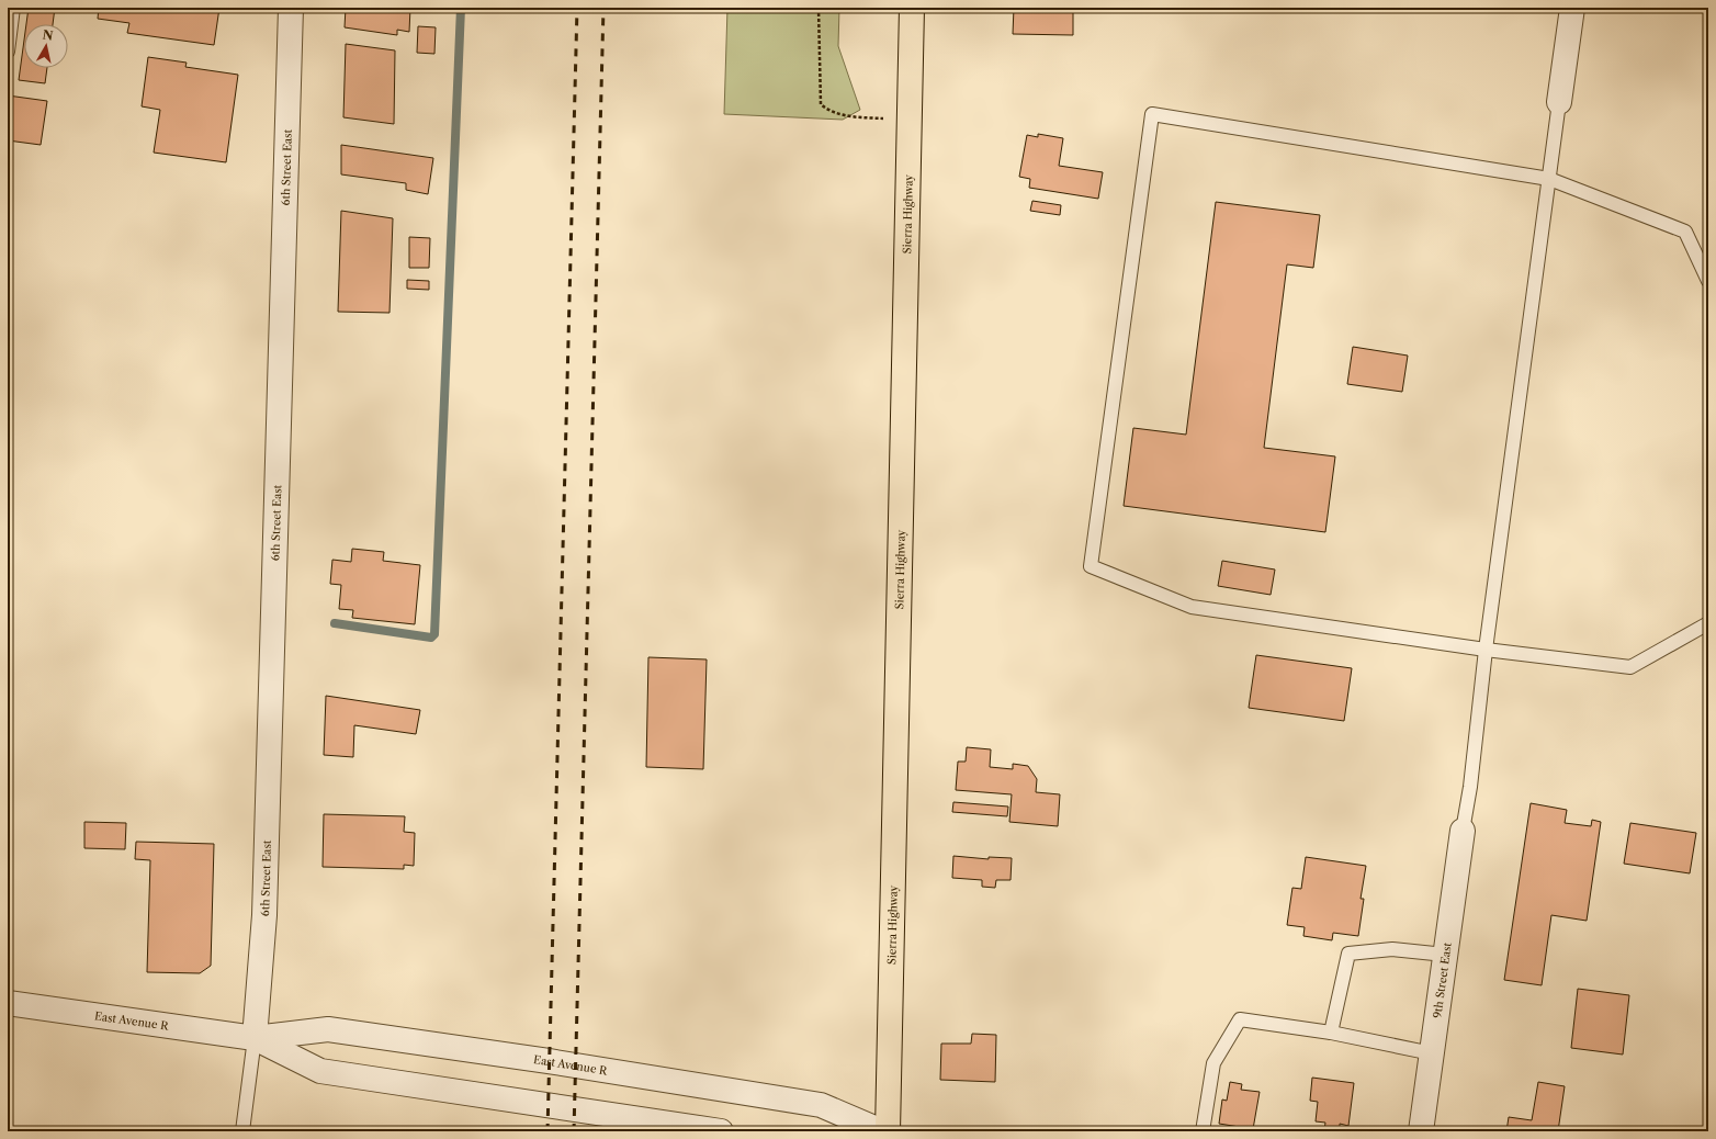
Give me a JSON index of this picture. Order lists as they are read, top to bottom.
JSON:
{
  "streets": {
    "highway": ["Sierra Highway"],
    "street": ["6th Street East", "9th Street East", "East Avenue R"]
  },
  "crossings": [
    ["6th Street East", "East Avenue R"]
  ],
  "north": "top"
}
